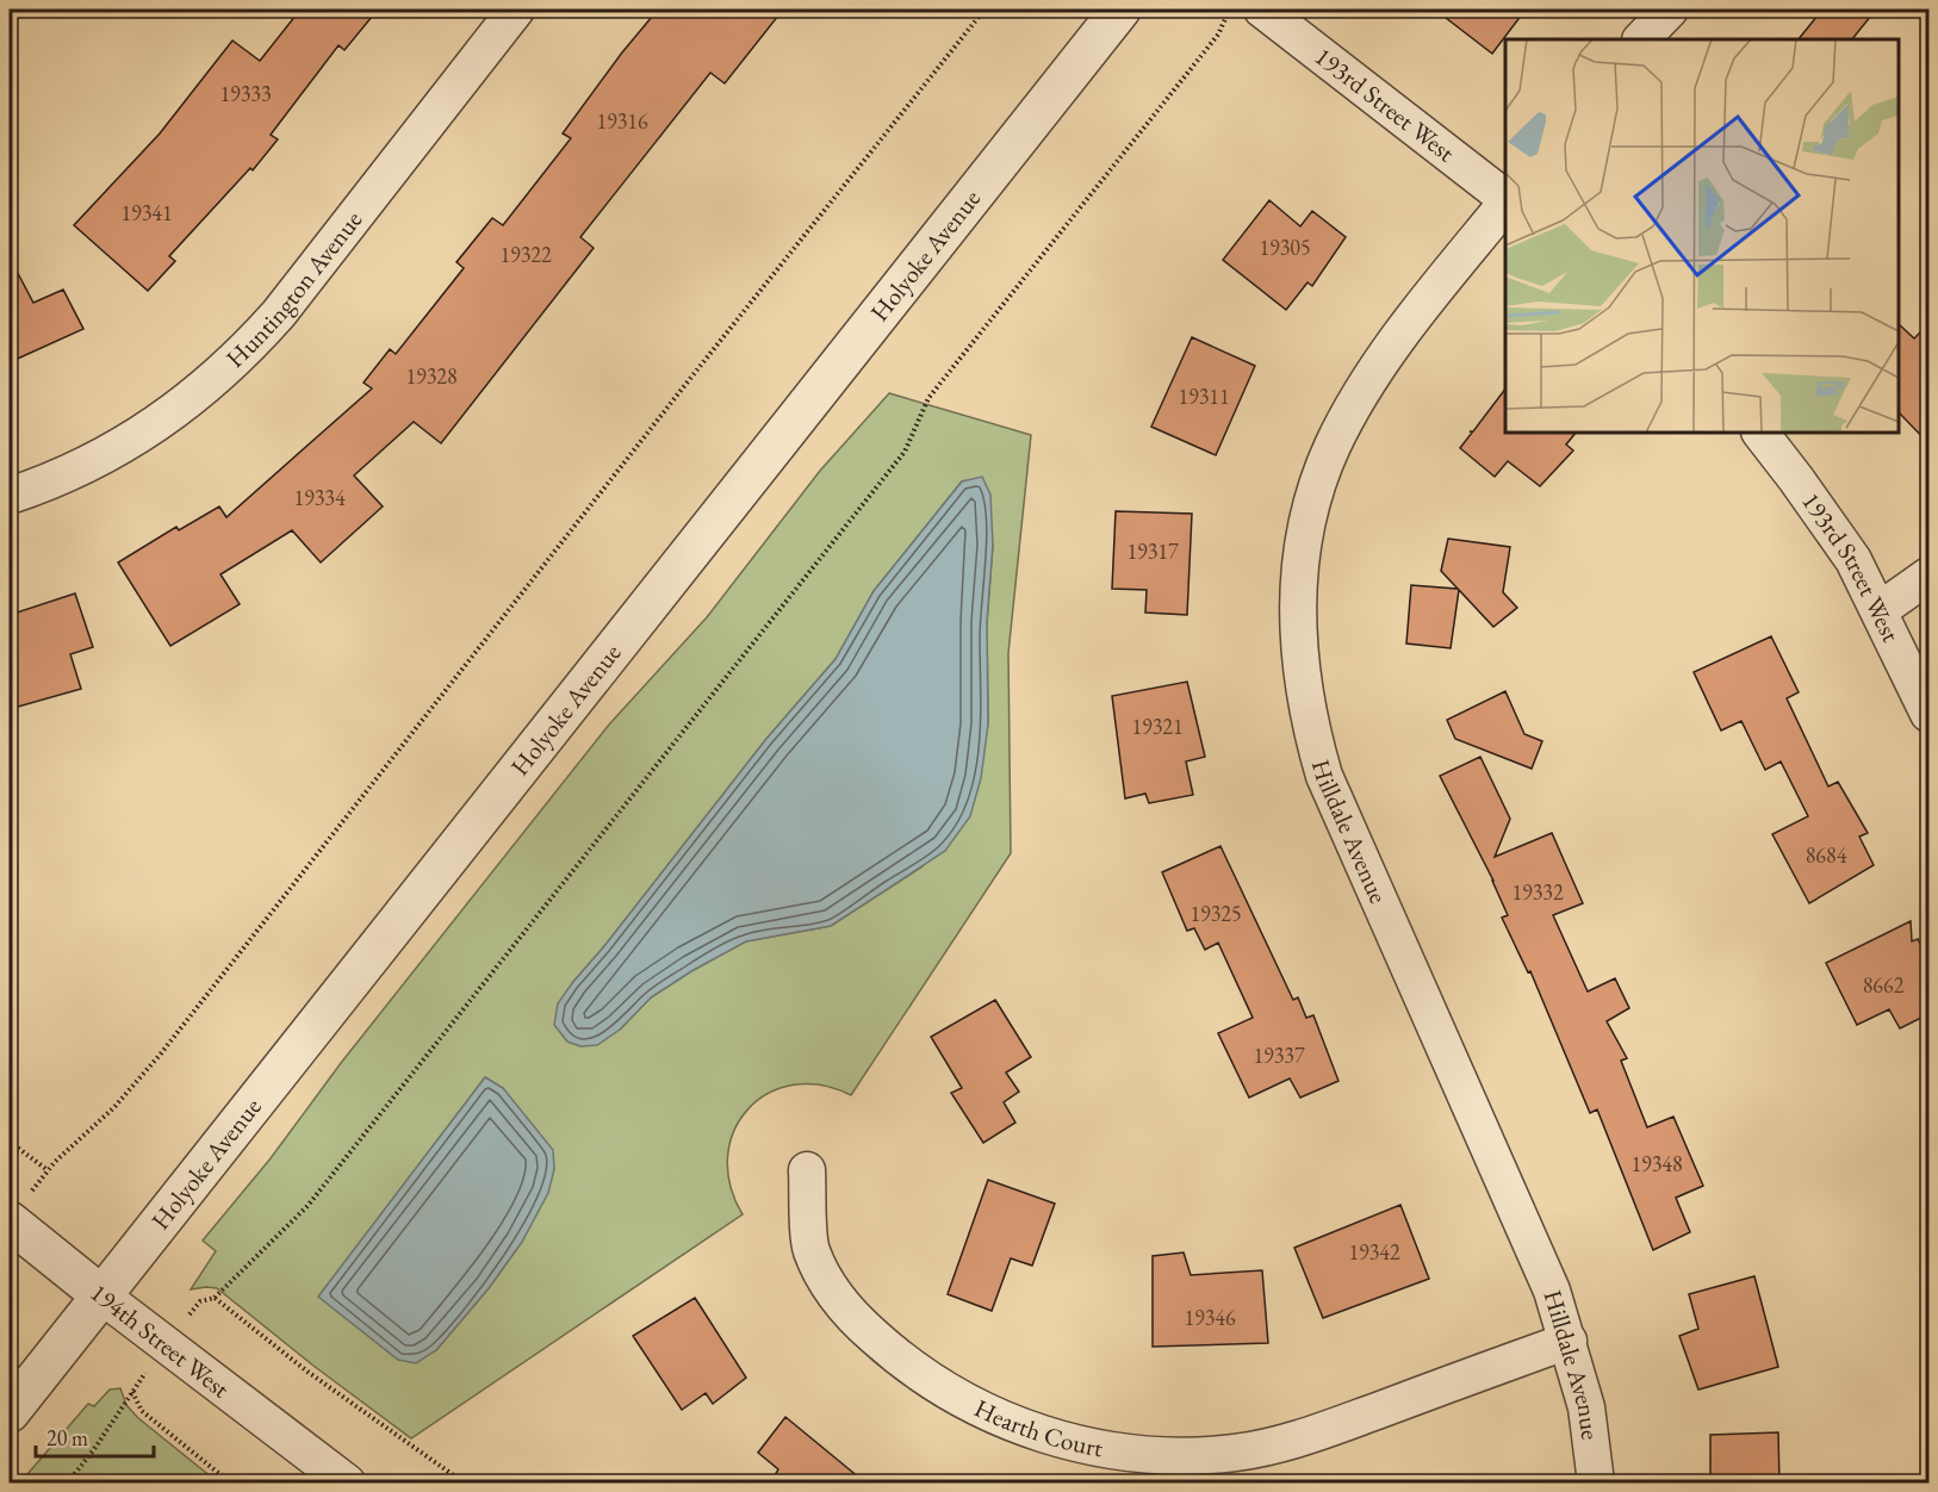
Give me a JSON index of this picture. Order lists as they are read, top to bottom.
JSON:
{
  "streets": {
    "street": [
      "193rd Street West",
      "Holyoke Avenue",
      "Huntington Avenue",
      "Hilldale Avenue",
      "194th Street West",
      "Hearth Court"
    ]
  },
  "crossings": [
    ["Holyoke Avenue", "194th Street West"],
    ["Hilldale Avenue", "Hearth Court"]
  ],
  "house_numbers": [
    "19333",
    "19316",
    "19341",
    "19305",
    "19322",
    "19328",
    "19311",
    "19334",
    "19317",
    "19321",
    "8684",
    "19332",
    "19325",
    "8662",
    "19337",
    "19348",
    "19342",
    "19346"
  ],
  "scale_bar": "20 m"
}
